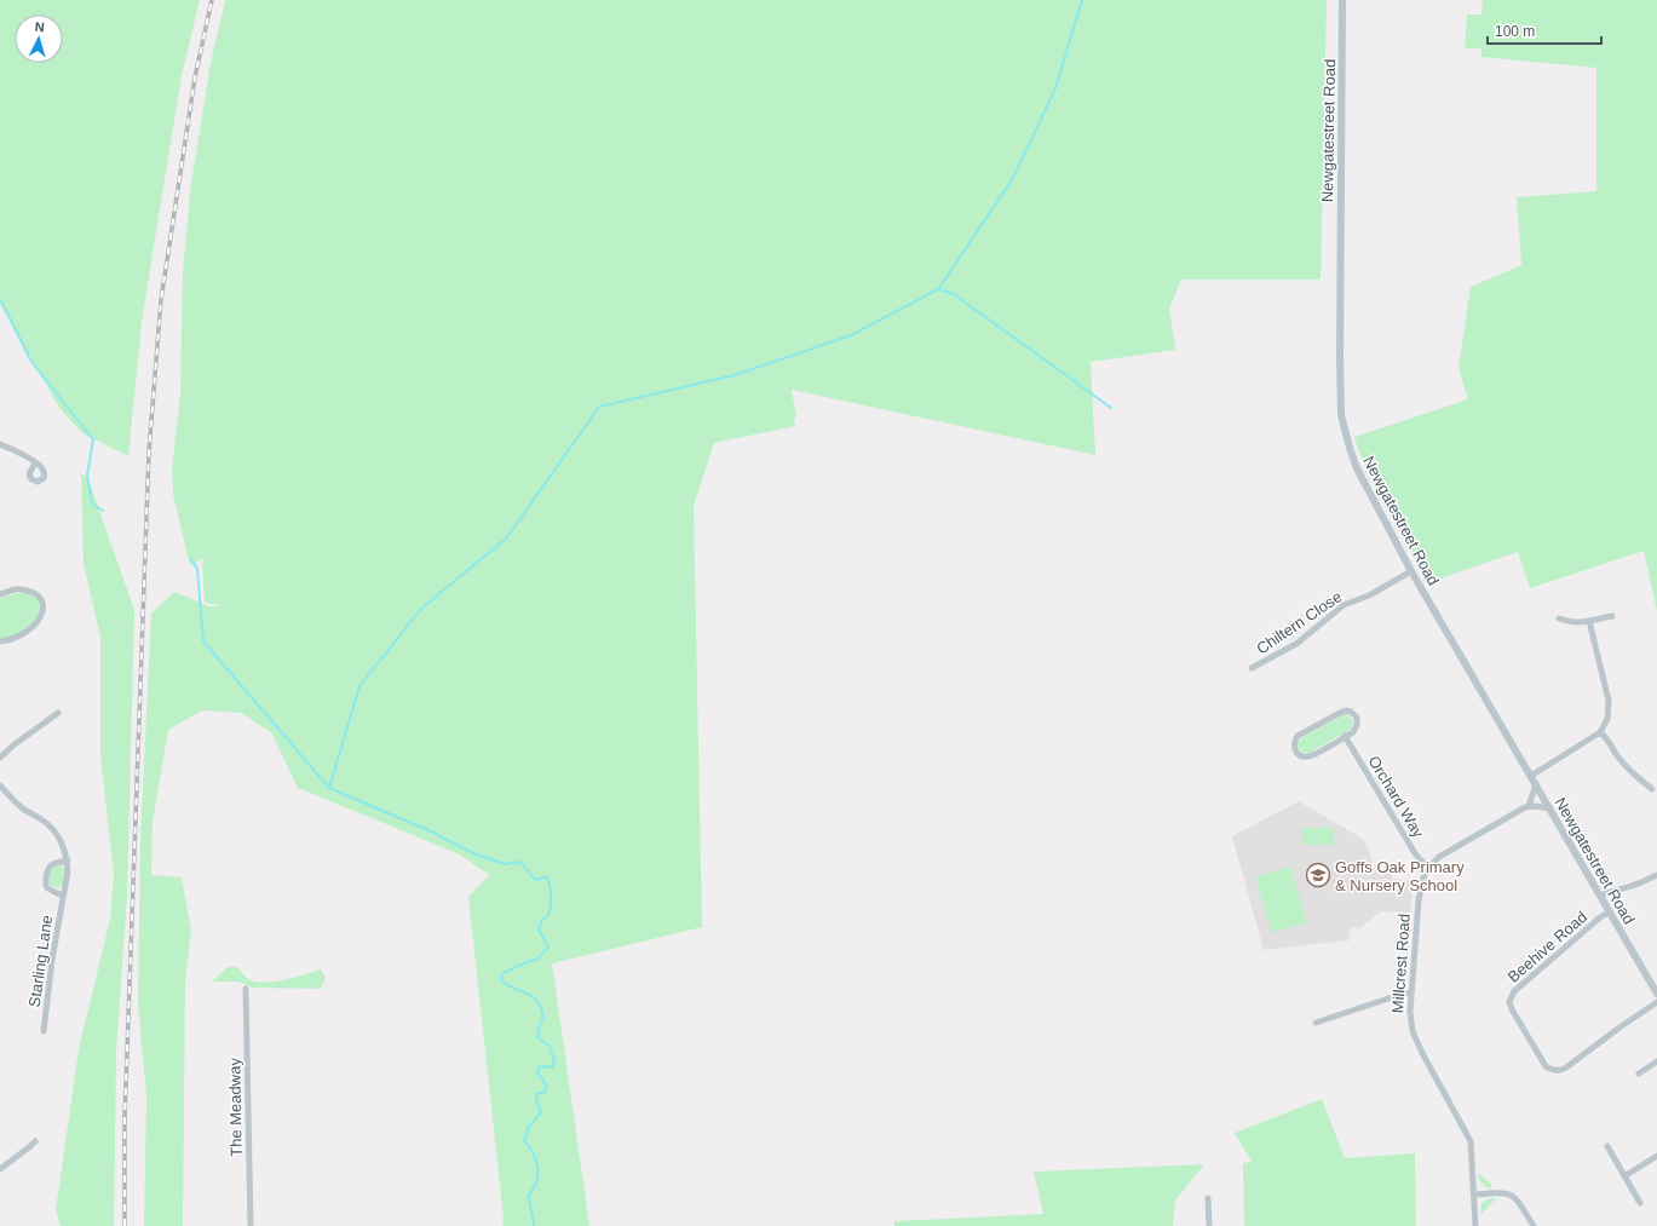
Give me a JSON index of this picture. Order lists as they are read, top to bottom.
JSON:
{
  "streets": {
    "street": [
      "Newgatestreet Road",
      "Chiltern Close",
      "Orchard Way",
      "Beehive Road",
      "Starling Lane",
      "Millcrest Road",
      "The Meadway"
    ]
  },
  "crossings": [
    ["Newgatestreet Road", "Chiltern Close"],
    ["Newgatestreet Road", "Beehive Road"],
    ["Orchard Way", "Millcrest Road"]
  ],
  "places": {
    "school or university": ["Goffs Oak Primary & Nursery School"]
  },
  "scale_bar": "100 m",
  "north": "top"
}
